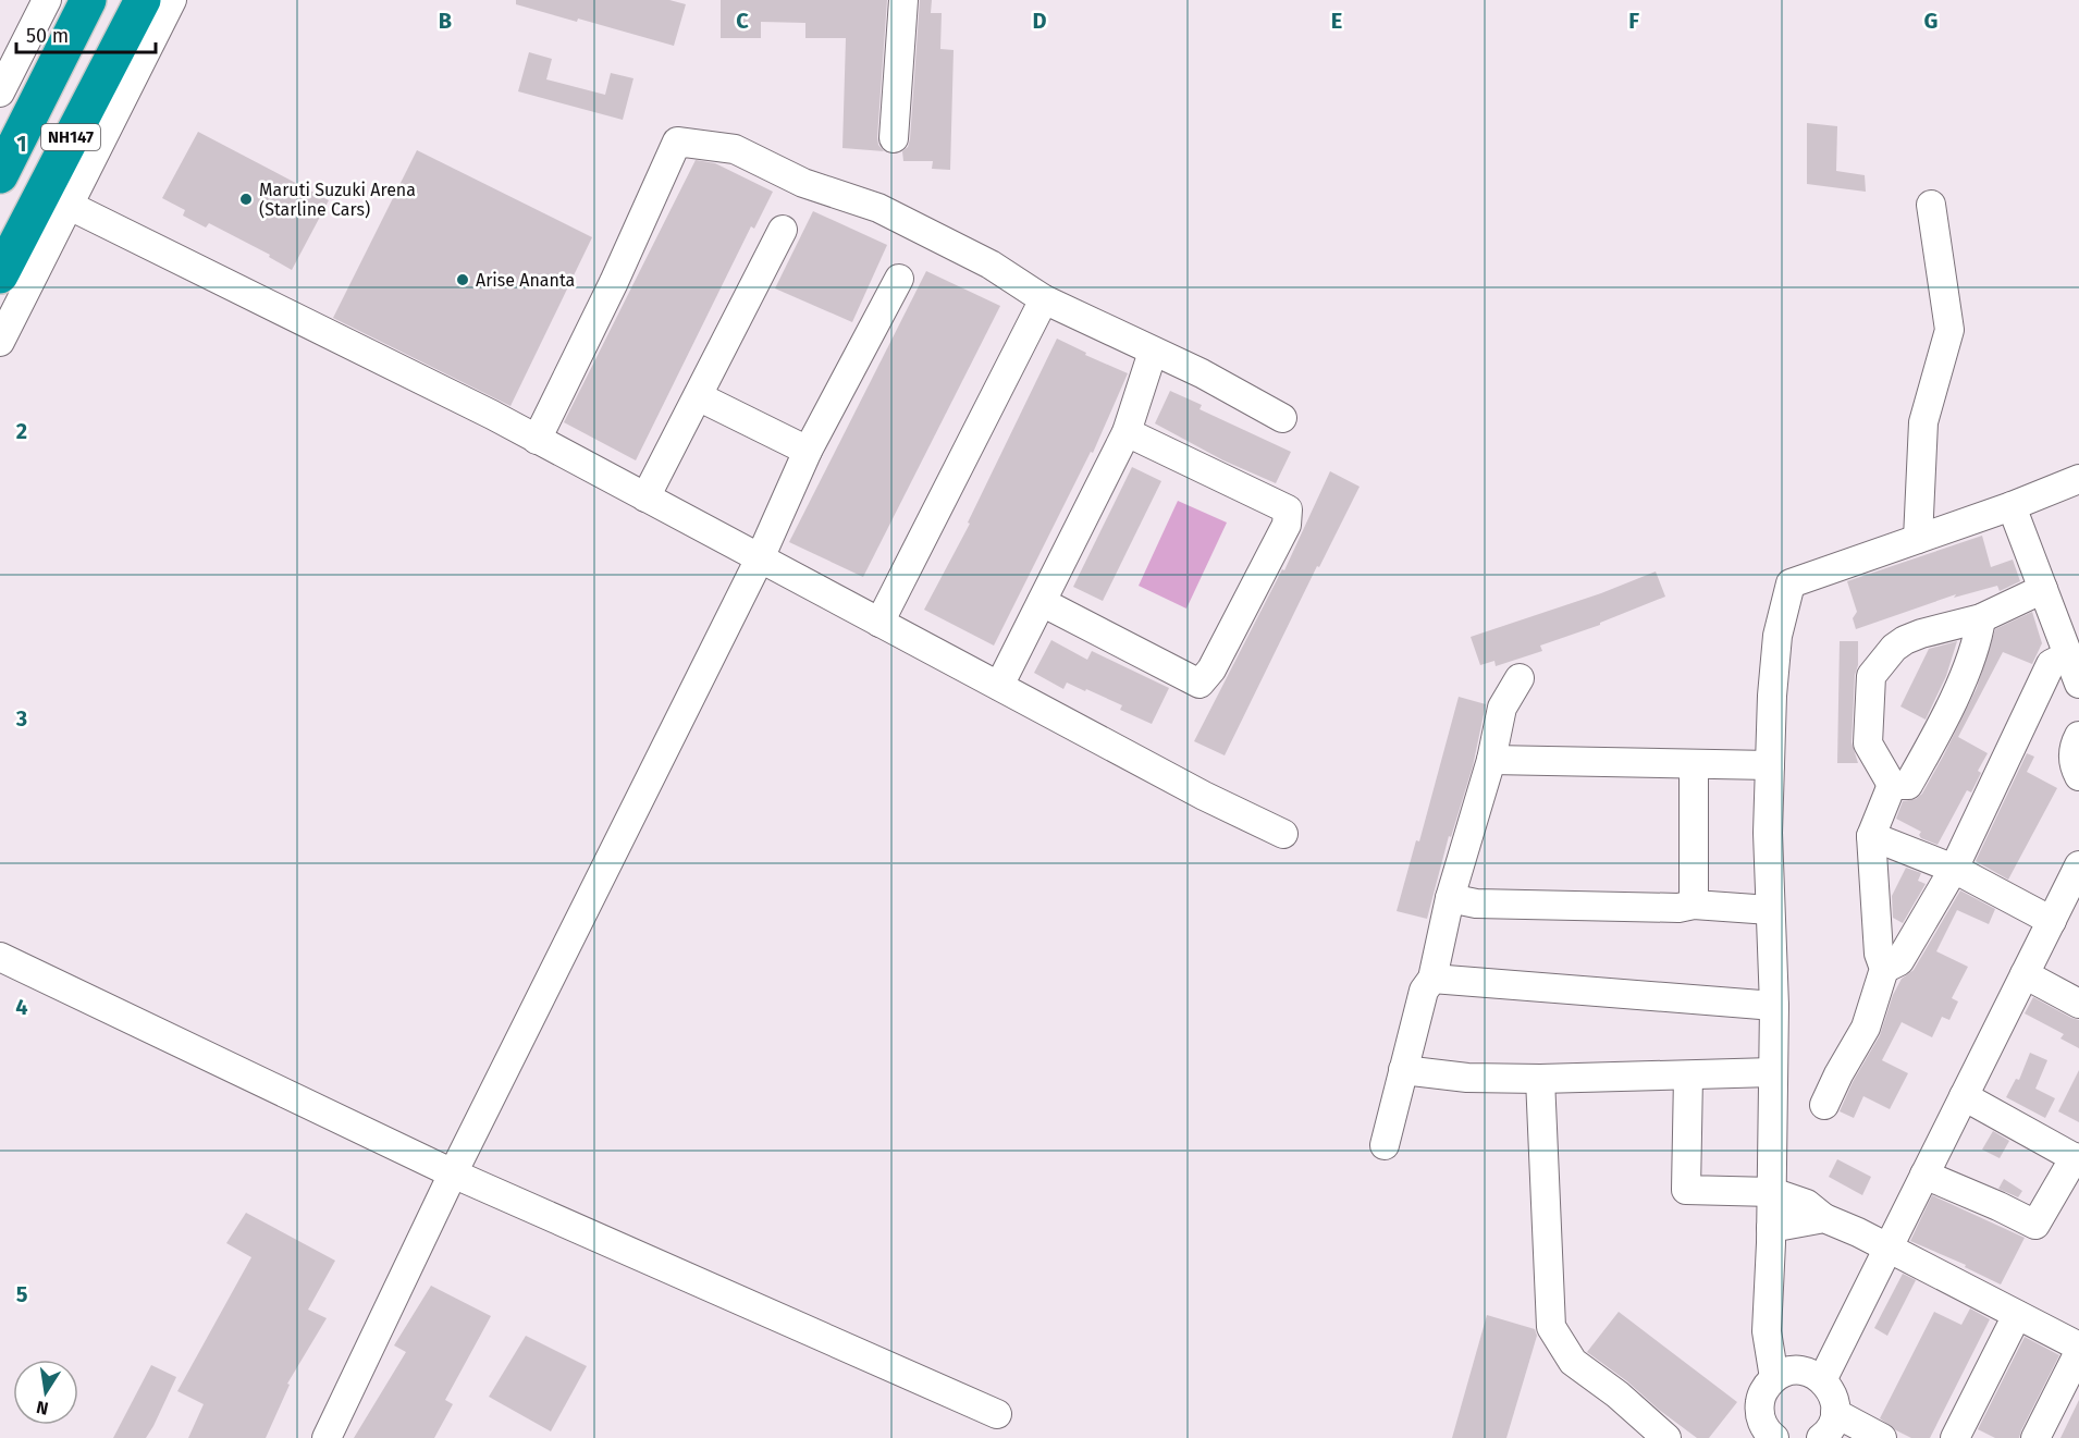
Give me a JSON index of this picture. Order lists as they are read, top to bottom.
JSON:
{
  "streets": {
    "highway": ["NH147"]
  },
  "places": ["Maruti Suzuki Arena (Starline Cars)", "Arise Ananta"],
  "scale_bar": "50 m",
  "north": "bottom",
  "grid": {
    "columns": [
      "B",
      "C",
      "D",
      "E",
      "F",
      "G"
    ],
    "rows": [
      "1",
      "2",
      "3",
      "4",
      "5"
    ]
  }
}
